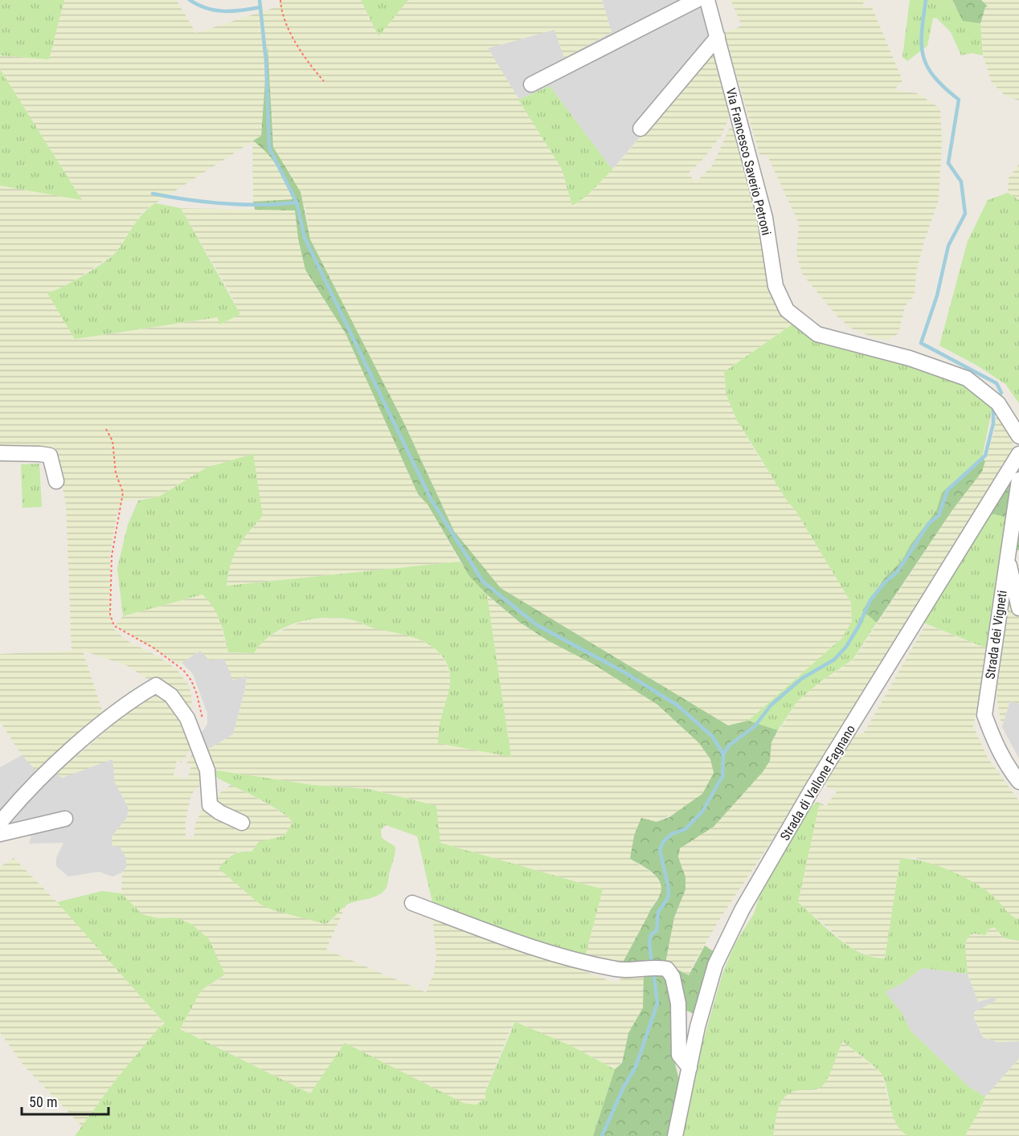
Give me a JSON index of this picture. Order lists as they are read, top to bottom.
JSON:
{
  "streets": {
    "street": ["Via Francesco Saverio Petroni", "Strada dei Vigneti", "Strada di Vallone Fagnano"]
  },
  "scale_bar": "50 m"
}
